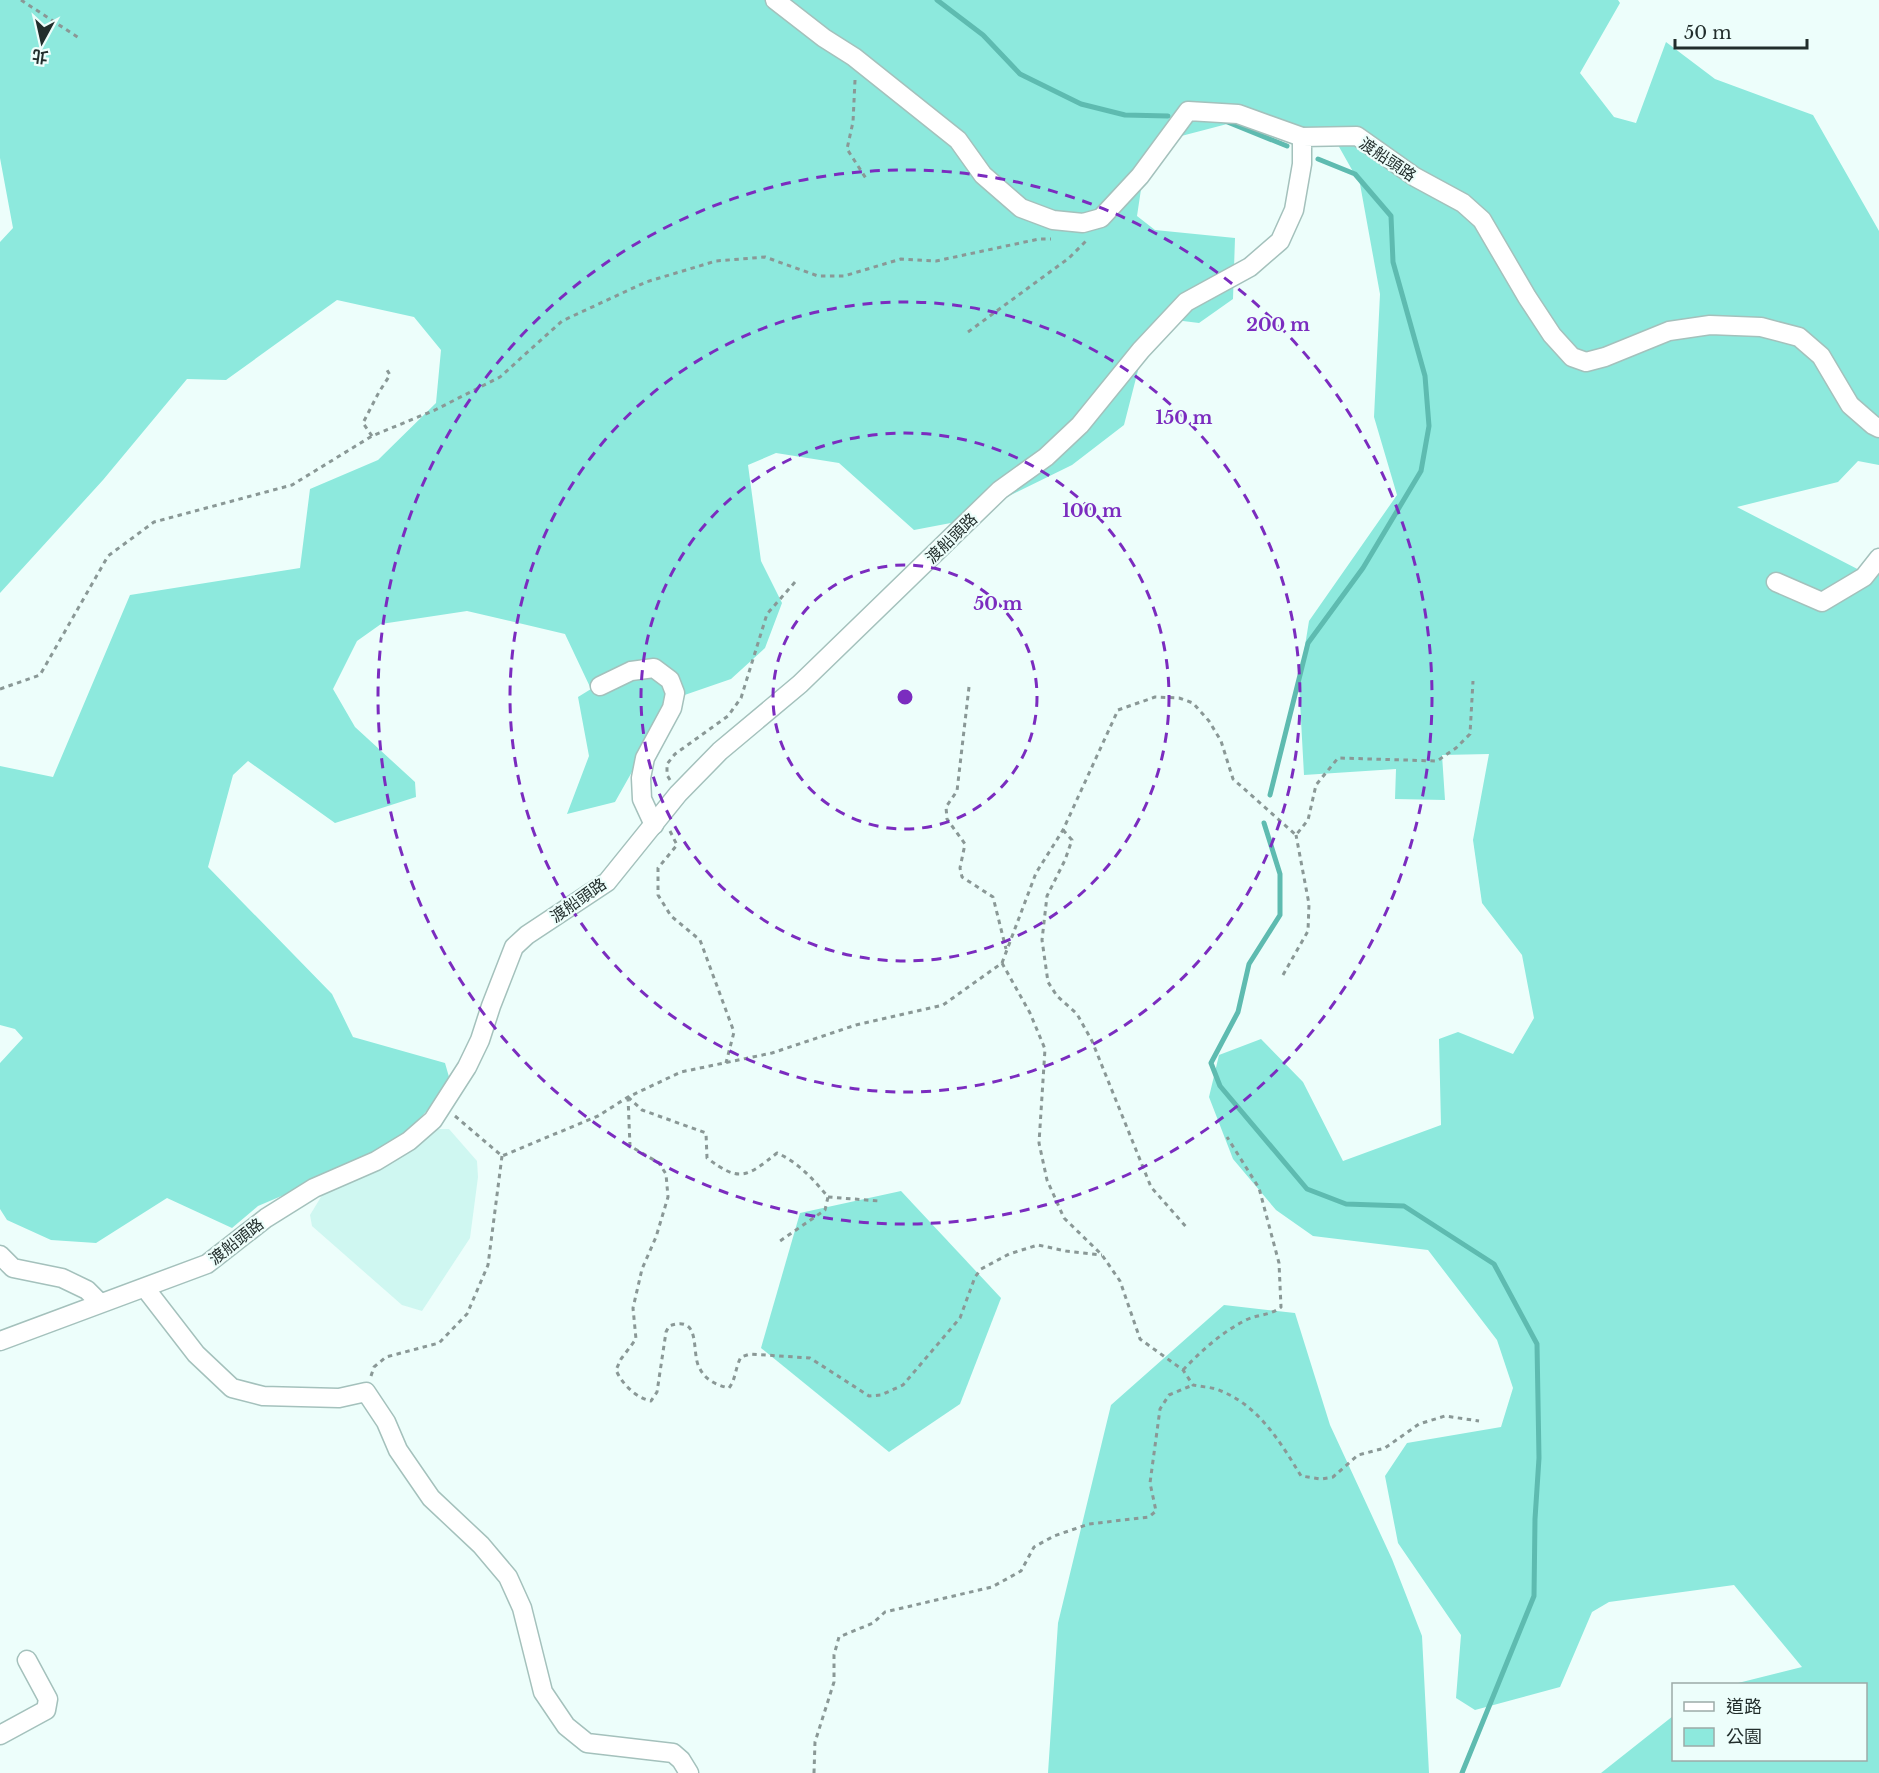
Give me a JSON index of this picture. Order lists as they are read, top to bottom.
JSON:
{
  "streets": {
    "street": ["渡船頭路"]
  },
  "legend": ["道路", "公園"],
  "scale_bar": "50 m",
  "north": "bottom",
  "rings": [
    "200 m",
    "150 m",
    "100 m",
    "50 m"
  ]
}
